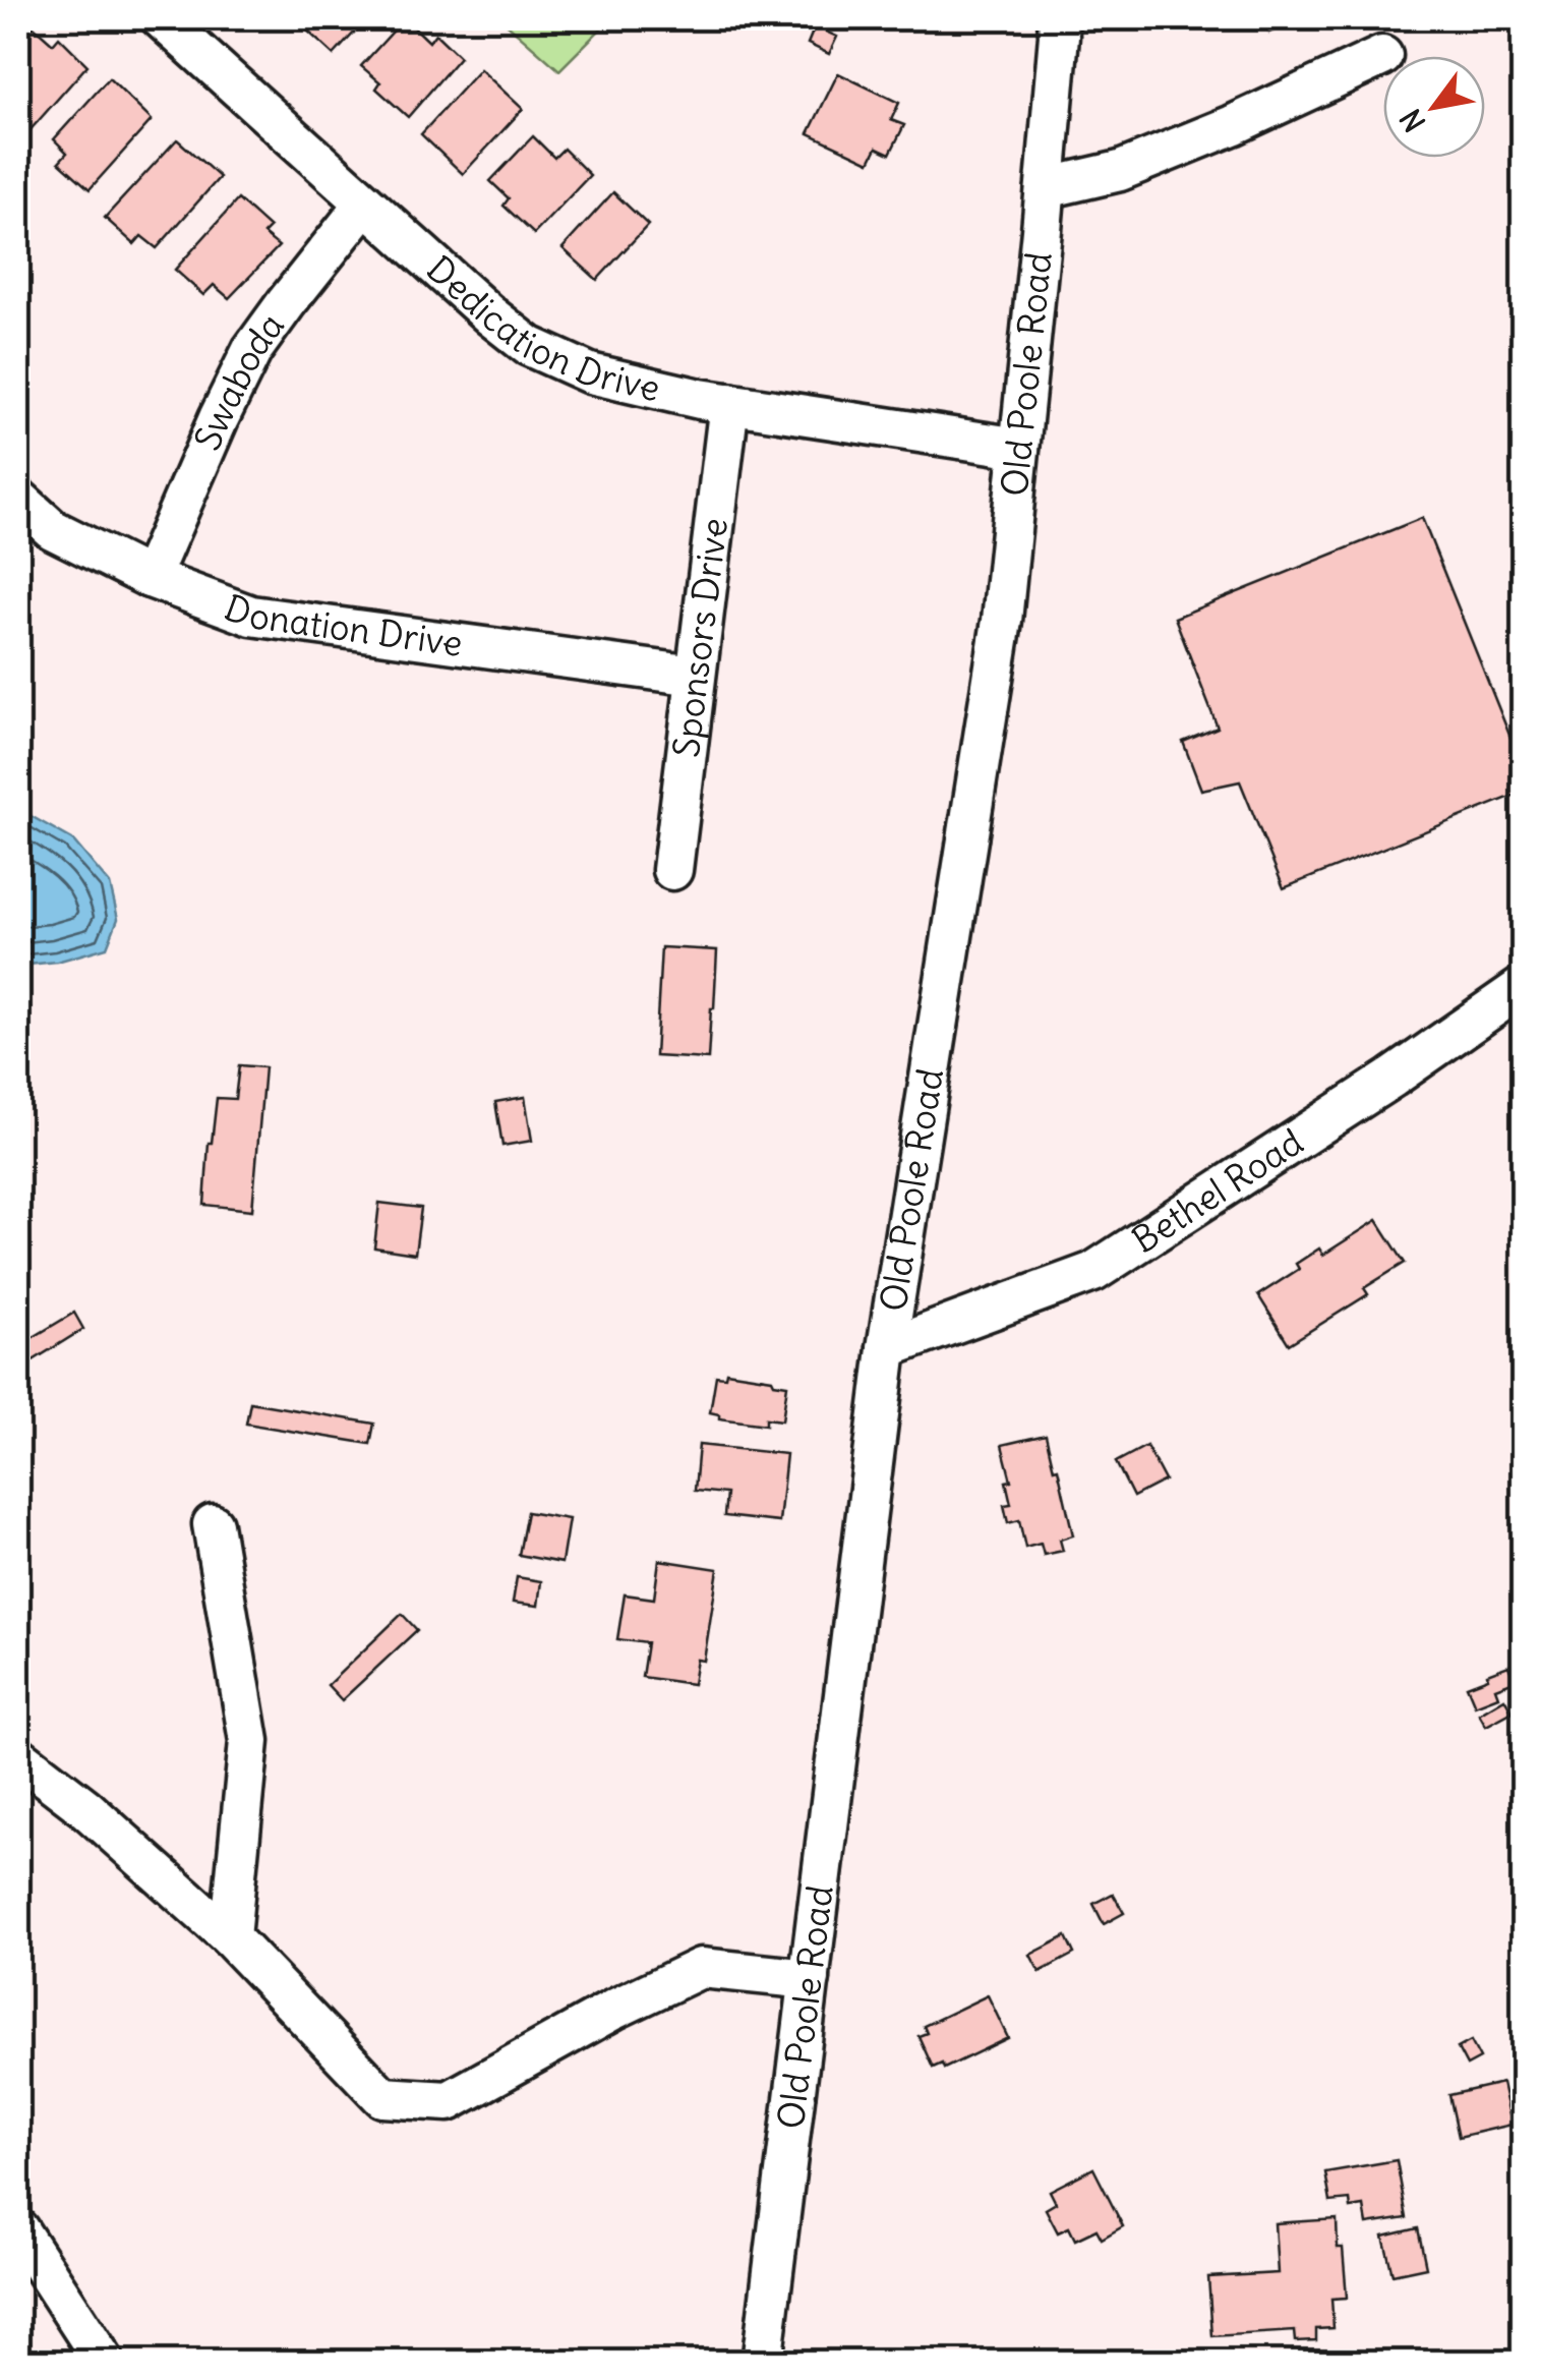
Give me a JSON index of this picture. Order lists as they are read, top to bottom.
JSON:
{
  "streets": {
    "street": [
      "Dedication Drive",
      "Old Poole Road",
      "Swaboda",
      "Donation Drive",
      "Sponsors Drive",
      "Bethel Road"
    ]
  },
  "crossings": [
    ["Dedication Drive", "Old Poole Road"],
    ["Dedication Drive", "Swaboda"],
    ["Dedication Drive", "Sponsors Drive"],
    ["Old Poole Road", "Bethel Road"],
    ["Swaboda", "Donation Drive"],
    ["Donation Drive", "Sponsors Drive"]
  ],
  "north": "bottom left"
}
